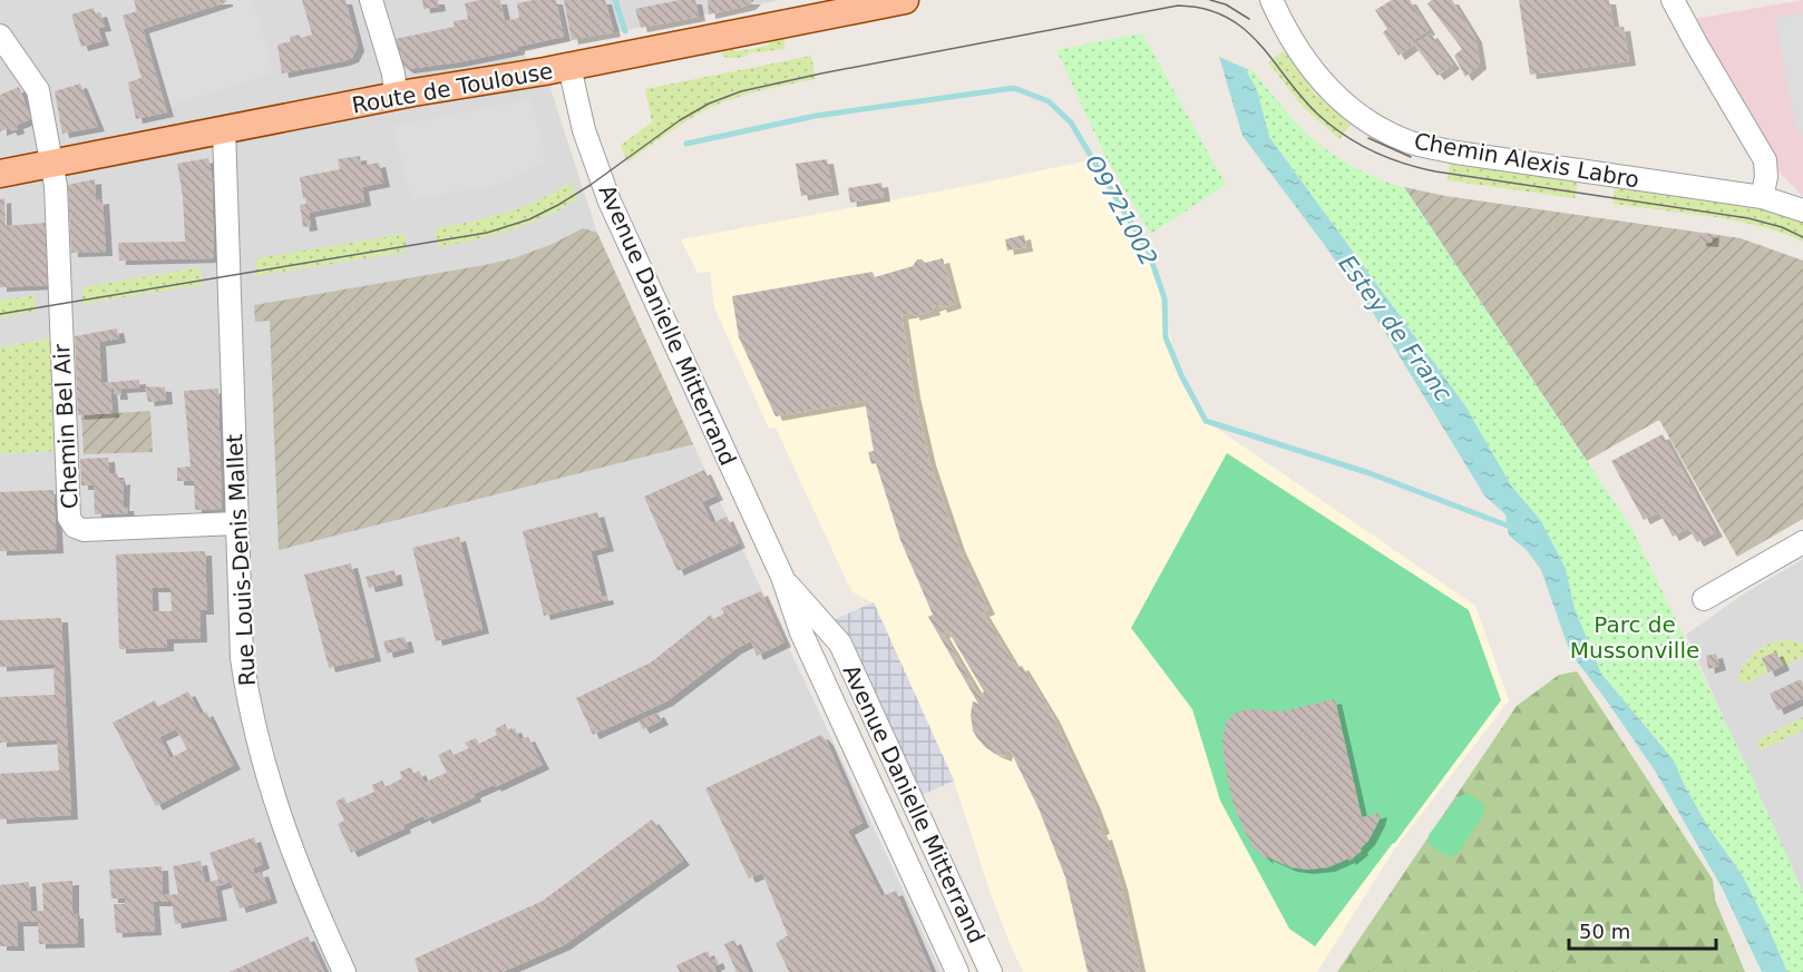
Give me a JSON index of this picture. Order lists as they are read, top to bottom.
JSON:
{
  "streets": {
    "main road": ["Route de Toulouse"],
    "street": [
      "Chemin Alexis Labro",
      "Avenue Danielle Mitterrand",
      "Chemin Bel Air",
      "Rue Louis-Denis Mallet"
    ]
  },
  "crossings": [
    ["Route de Toulouse", "Avenue Danielle Mitterrand"],
    ["Route de Toulouse", "Chemin Bel Air"],
    ["Route de Toulouse", "Rue Louis-Denis Mallet"],
    ["Chemin Bel Air", "Rue Louis-Denis Mallet"]
  ],
  "water": ["O9721002", "Estey de Franc"],
  "parks": ["Parc de Mussonville"],
  "scale_bar": "50 m"
}
